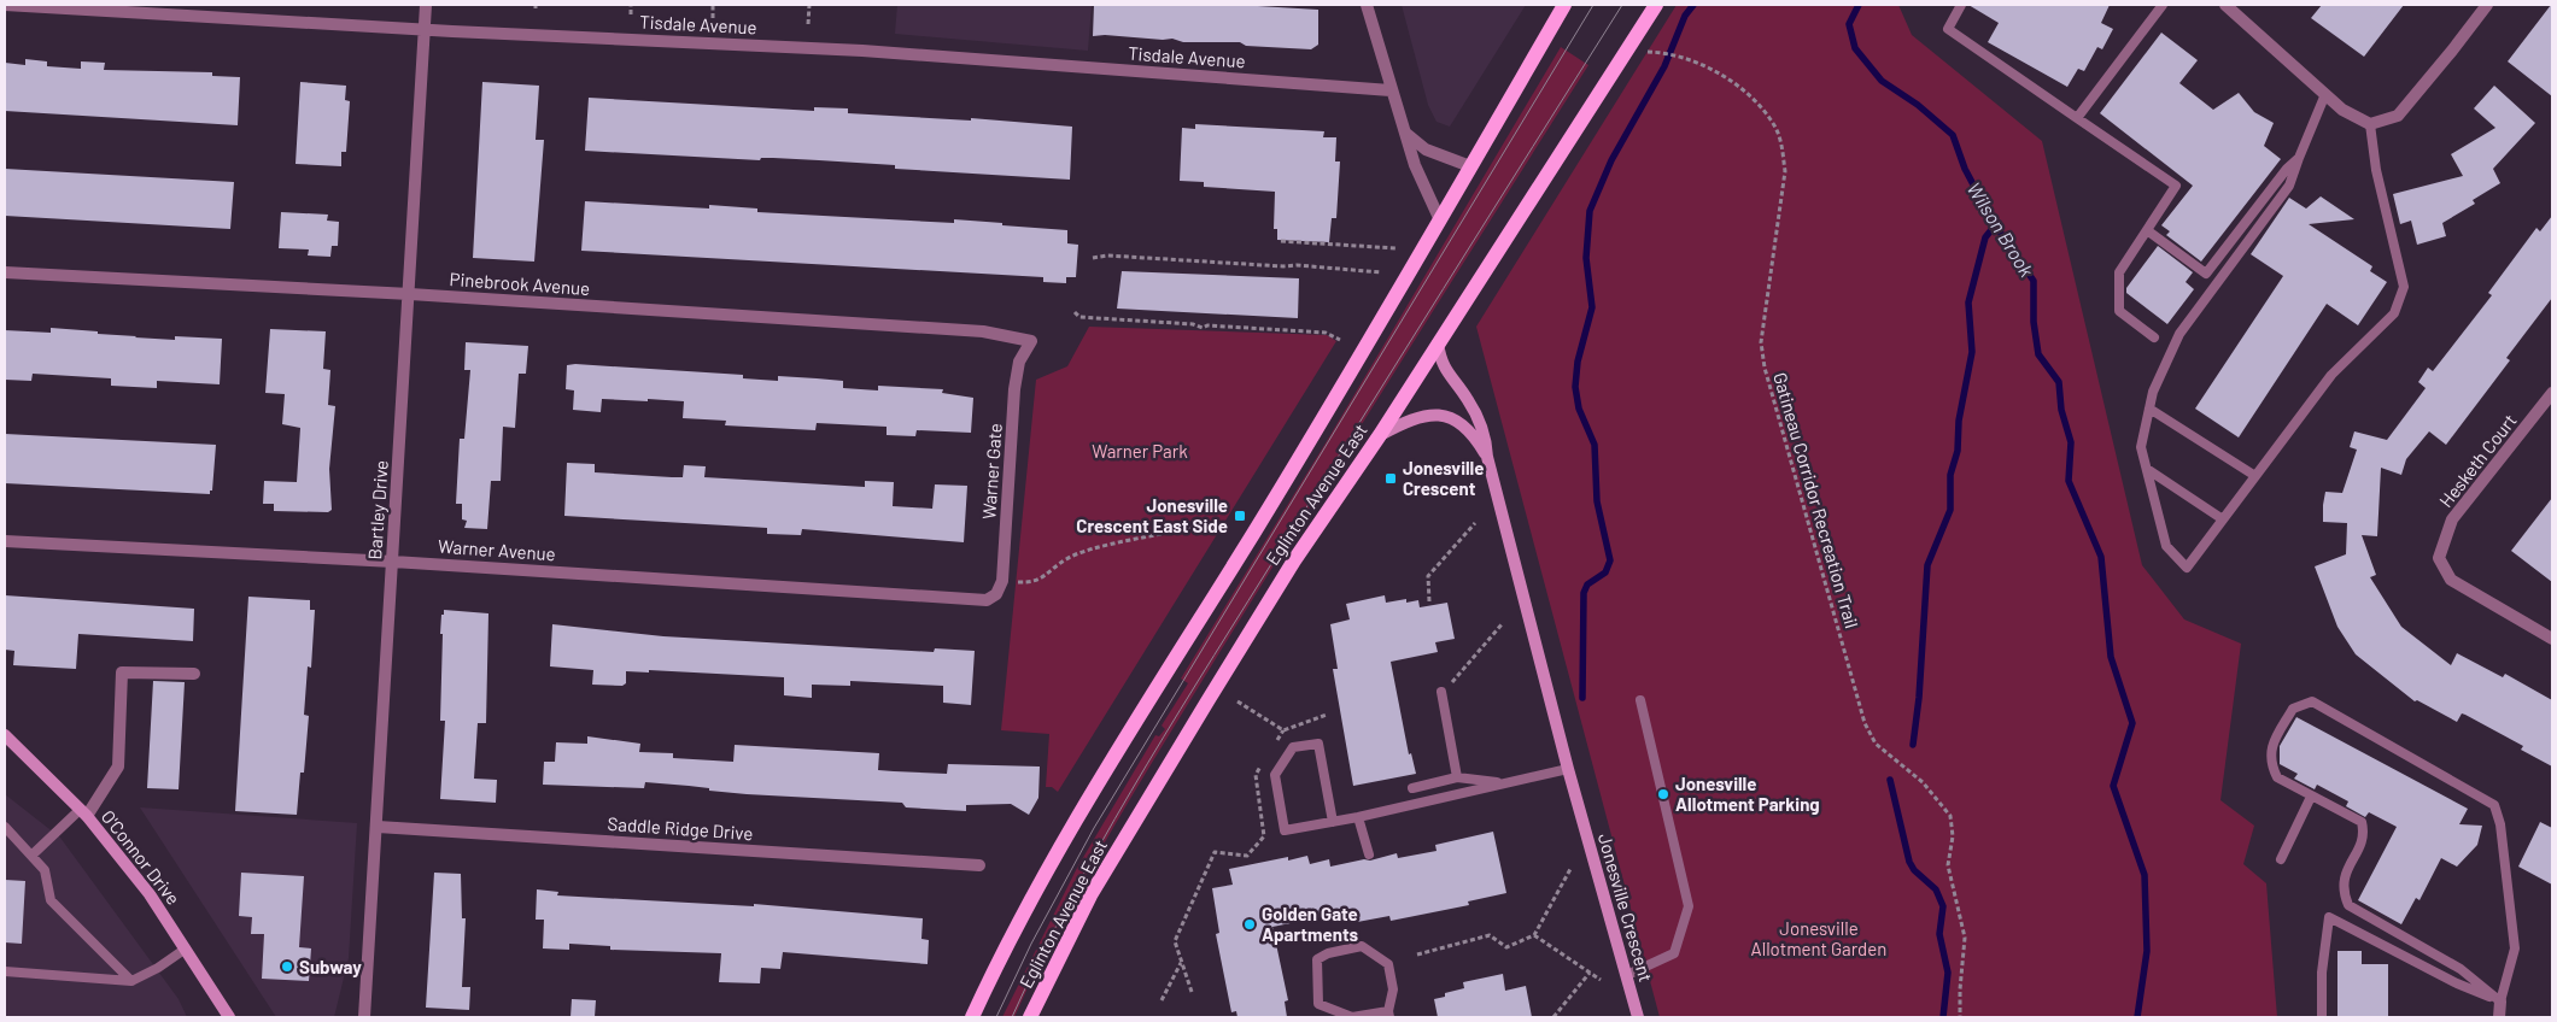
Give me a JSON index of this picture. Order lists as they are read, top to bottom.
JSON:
{
  "streets": {
    "main road": ["Eglinton Avenue East"],
    "street": [
      "Tisdale Avenue",
      "Pinebrook Avenue",
      "Hesketh Court",
      "Warner Gate",
      "Bartley Drive",
      "Warner Avenue",
      "Saddle Ridge Drive",
      "O'Connor Drive",
      "Jonesville Crescent"
    ],
    "path": ["Gatineau Corridor Recreation Trail"]
  },
  "crossings": [
    ["Tisdale Avenue", "Bartley Drive"],
    ["Pinebrook Avenue", "Warner Gate"],
    ["Pinebrook Avenue", "Bartley Drive"],
    ["Warner Gate", "Warner Avenue"],
    ["Eglinton Avenue East", "Gatineau Corridor Recreation Trail"],
    ["Eglinton Avenue East", "Jonesville Crescent"],
    ["Bartley Drive", "Warner Avenue"],
    ["Bartley Drive", "Saddle Ridge Drive"]
  ],
  "water": ["Wilson Brook"],
  "parks": ["Warner Park", "Jonesville Allotment Garden"],
  "places": {
    "transit": ["Jonesville Crescent", "Jonesville Crescent East Side"],
    "other": ["Jonesville Allotment Parking", "Golden Gate Apartments", "Subway"]
  }
}
